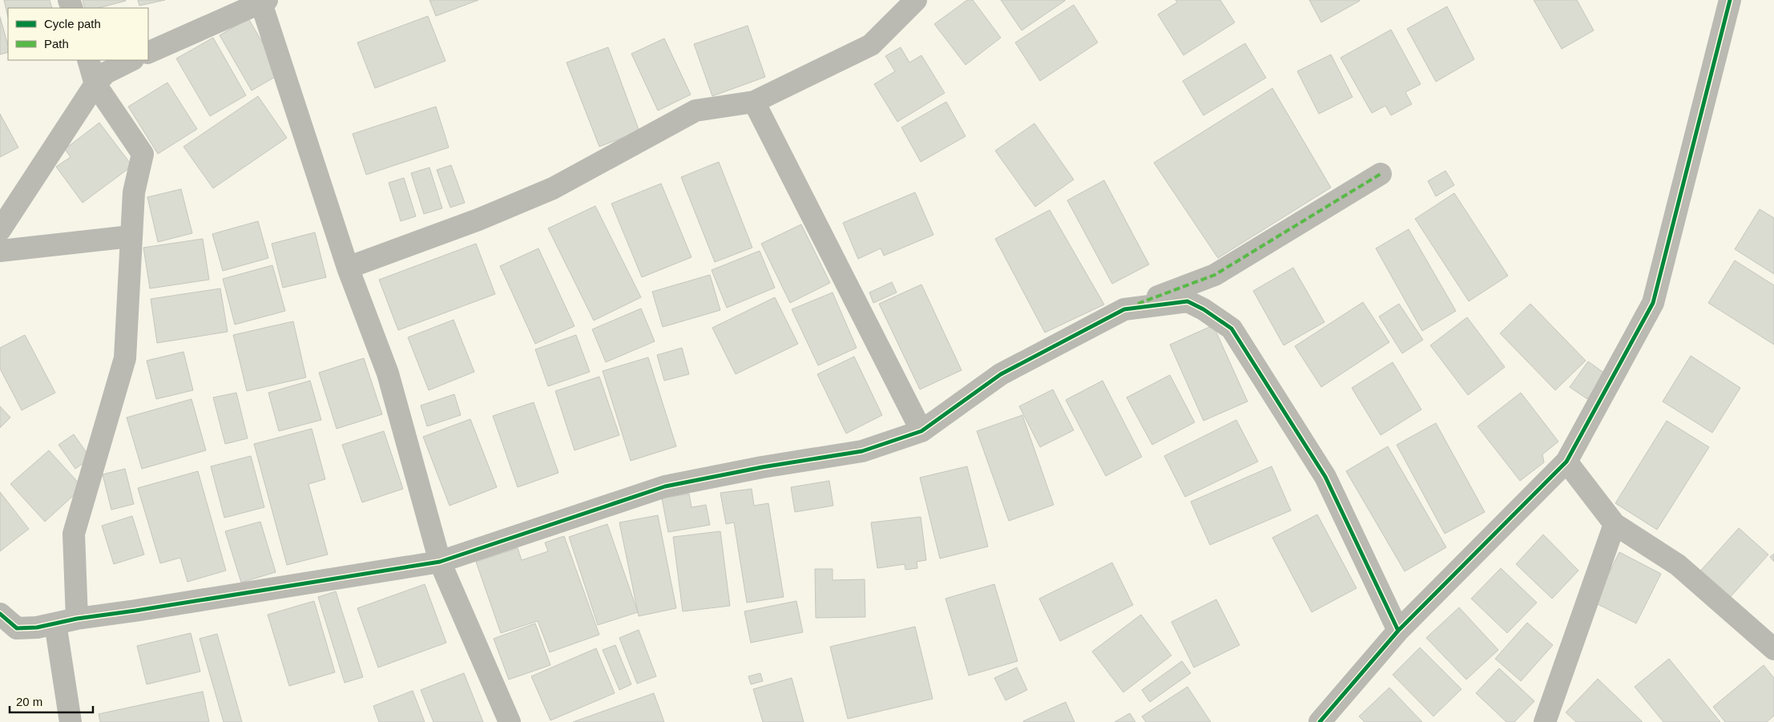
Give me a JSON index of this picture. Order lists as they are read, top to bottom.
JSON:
{
  "legend": ["Cycle path", "Path"],
  "scale_bar": "20 m"
}
